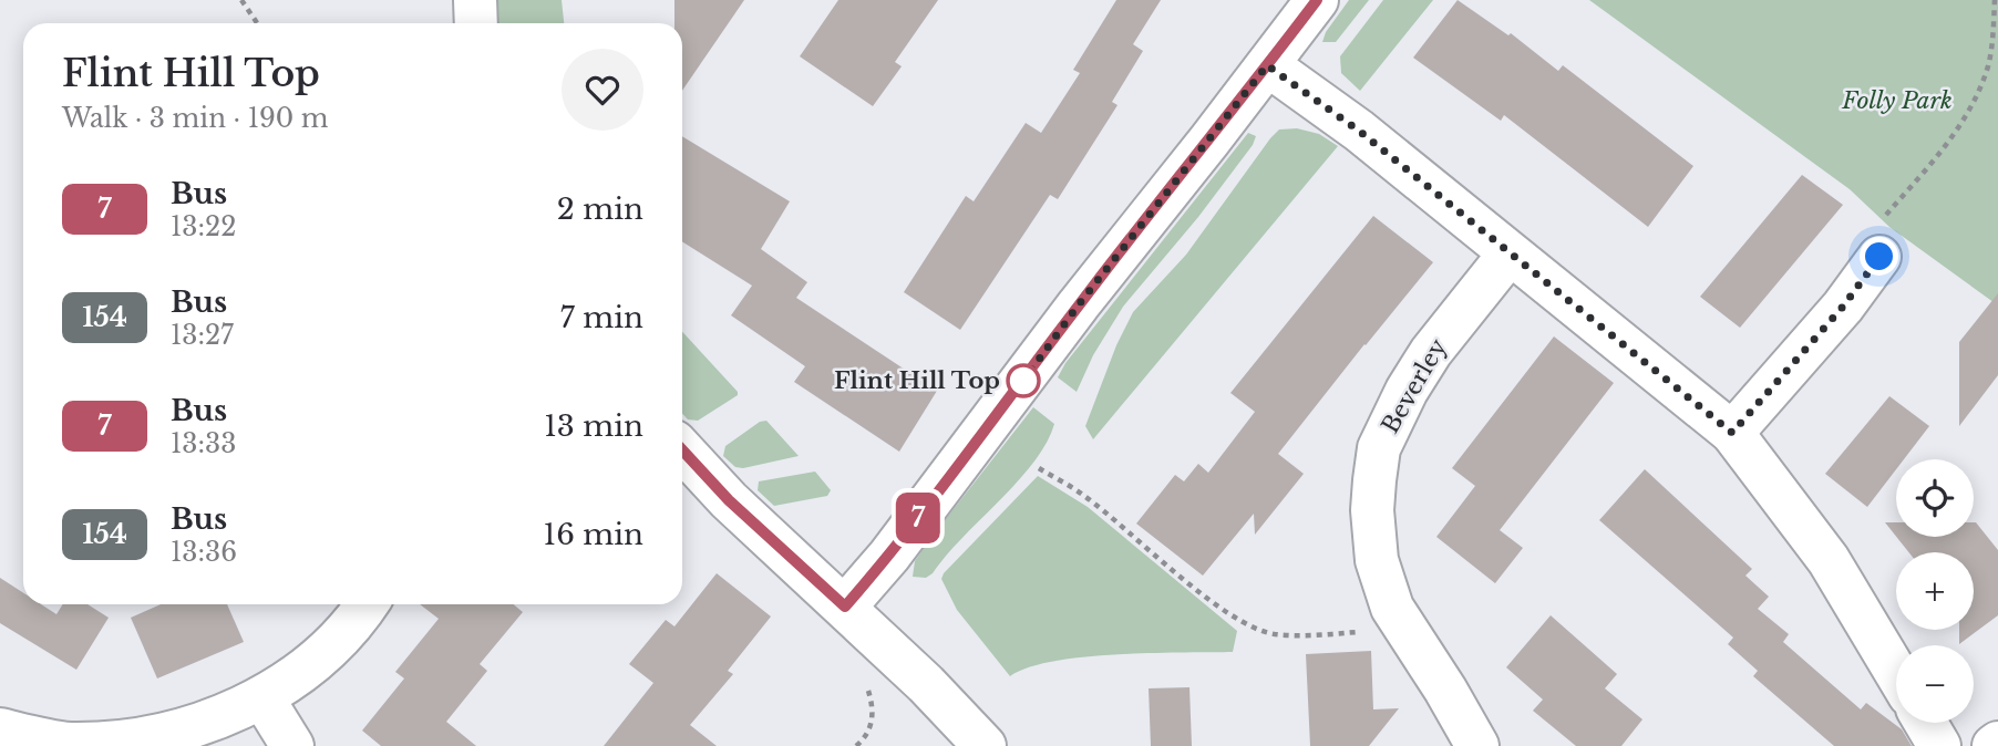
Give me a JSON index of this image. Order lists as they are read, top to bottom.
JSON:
{
  "streets": {
    "street": ["Beverley"]
  },
  "parks": ["Folly Park"],
  "places": ["Flint Hill Top"],
  "lines": ["bus line 7"],
  "page": {
    "on_map": "7",
    "heading": ["Flint Hill Top", "Walk · 3 min · 190 m"],
    "list": [
      {
        "mark": "7",
        "name": "Bus",
        "note": "13:22",
        "value": "2 min"
      },
      {
        "mark": "154",
        "name": "Bus",
        "note": "13:27",
        "value": "7 min"
      },
      {
        "mark": "7",
        "name": "Bus",
        "note": "13:33",
        "value": "13 min"
      },
      {
        "mark": "154",
        "name": "Bus",
        "note": "13:36",
        "value": "16 min"
      }
    ],
    "map_buttons": ["+", "−"]
  }
}
